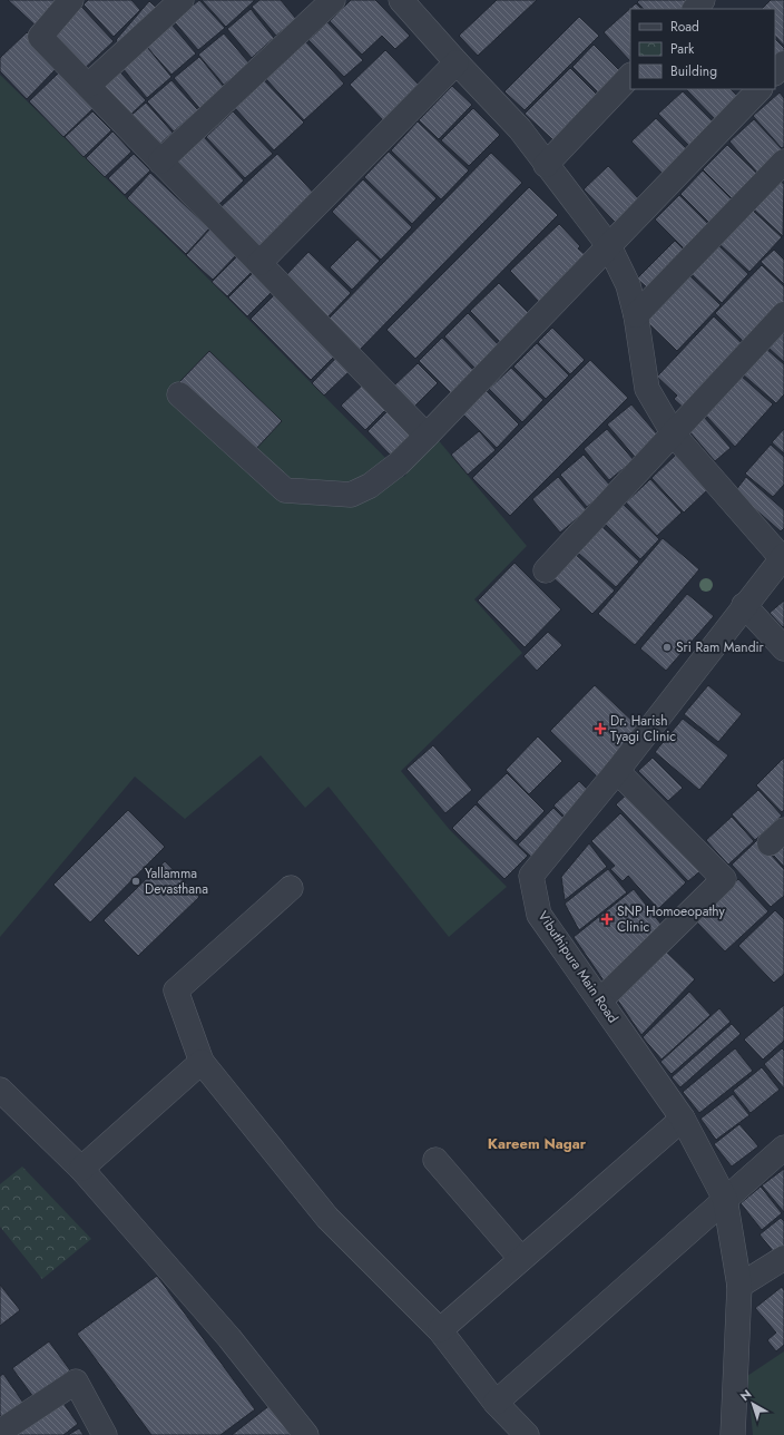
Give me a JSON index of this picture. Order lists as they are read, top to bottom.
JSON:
{
  "streets": {
    "street": ["Vibuthipura Main Road"]
  },
  "districts": ["Kareem Nagar"],
  "places": {
    "other": ["Sri Ram Mandir", "Yallamma Devasthana"],
    "health": ["Dr. Harish Tyagi Clinic", "SNP Homoeopathy Clinic"]
  },
  "legend": ["Road", "Park", "Building"],
  "north": "top left"
}
